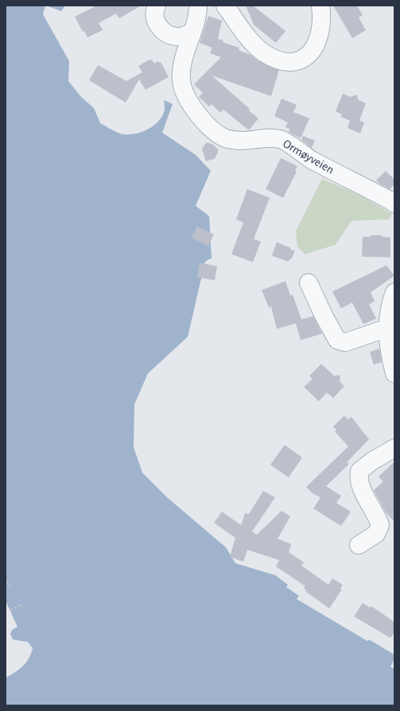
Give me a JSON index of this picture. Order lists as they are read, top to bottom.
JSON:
{
  "streets": {
    "street": ["Ormøyveien"]
  }
}
